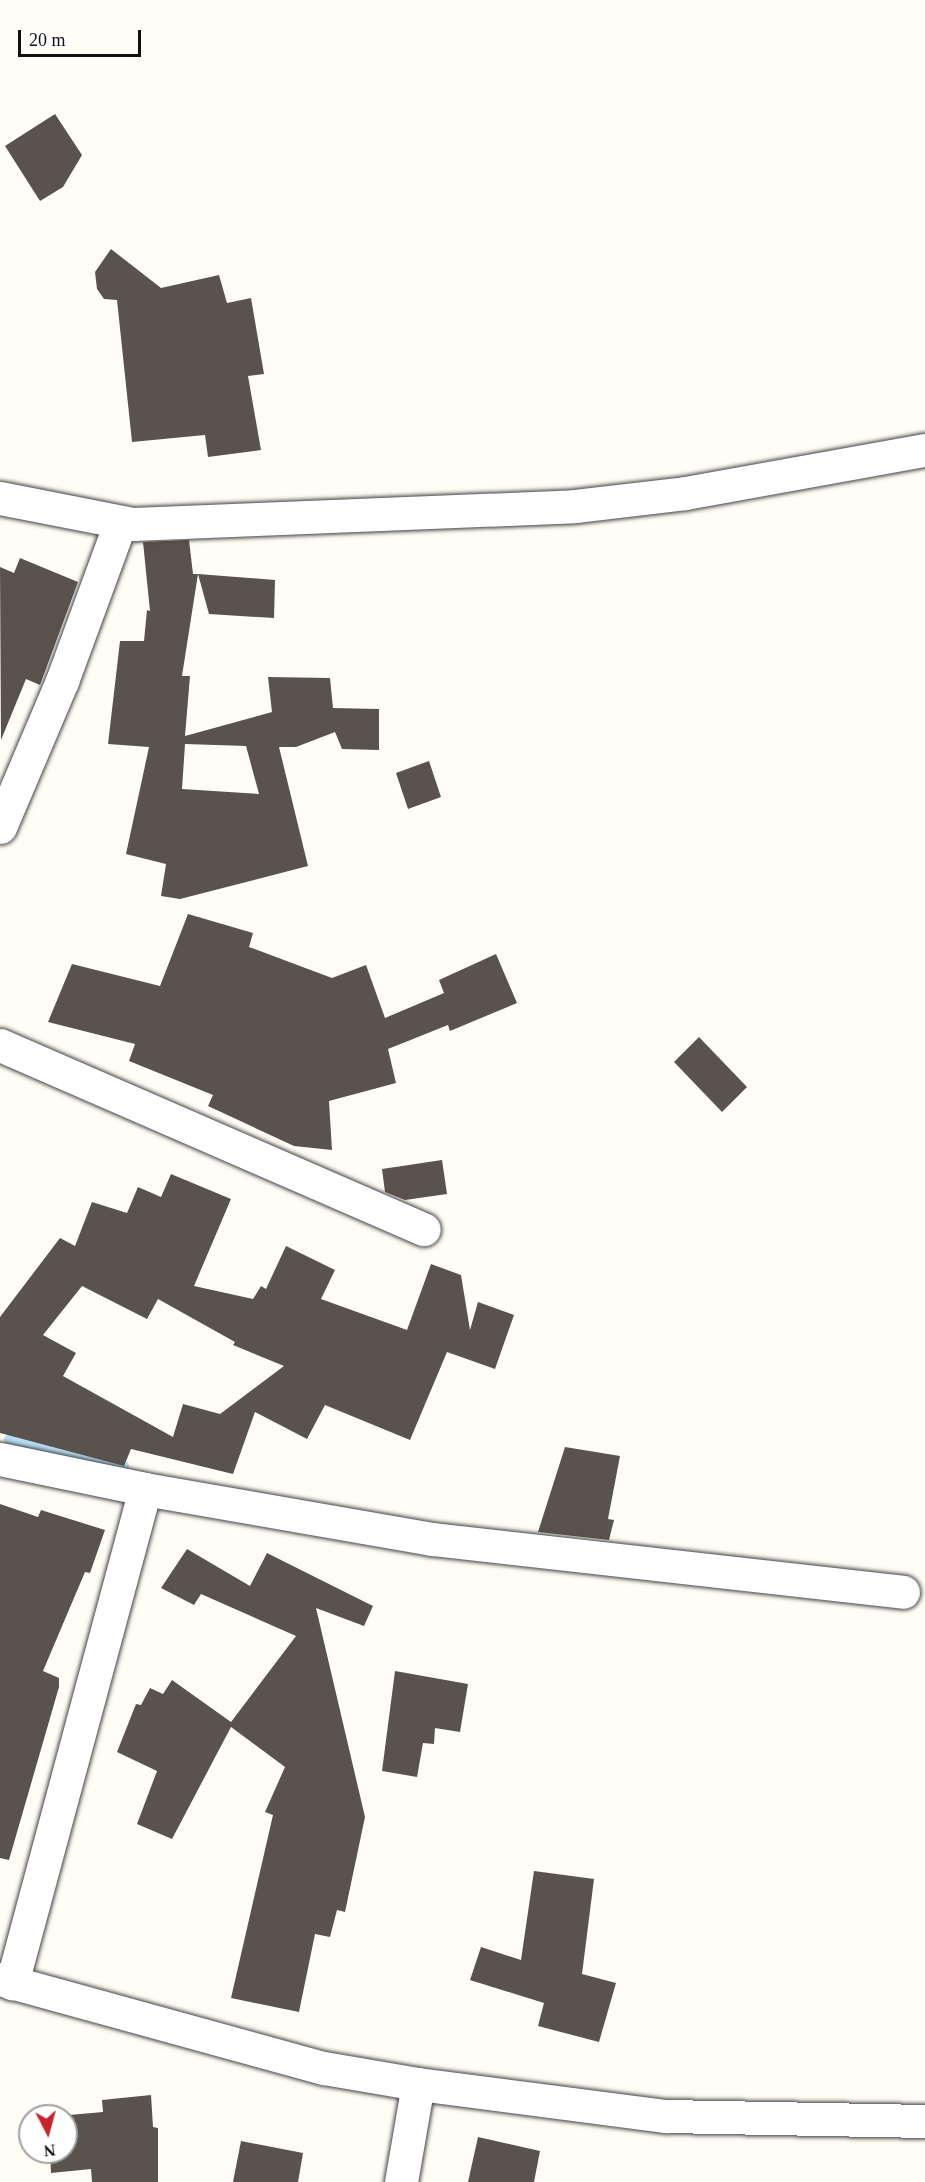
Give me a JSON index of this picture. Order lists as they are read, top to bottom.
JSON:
{
  "scale_bar": "20 m",
  "north": "bottom"
}
